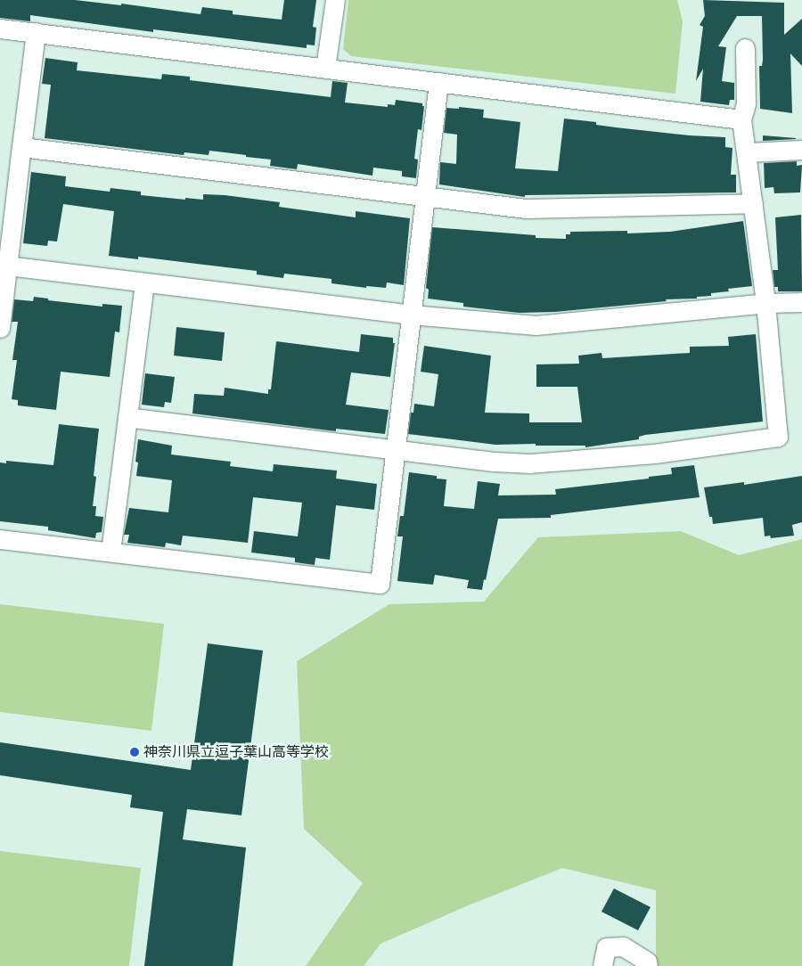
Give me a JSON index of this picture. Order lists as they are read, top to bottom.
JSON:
{
  "places": ["神奈川県立逗子葉山高等学校"]
}
